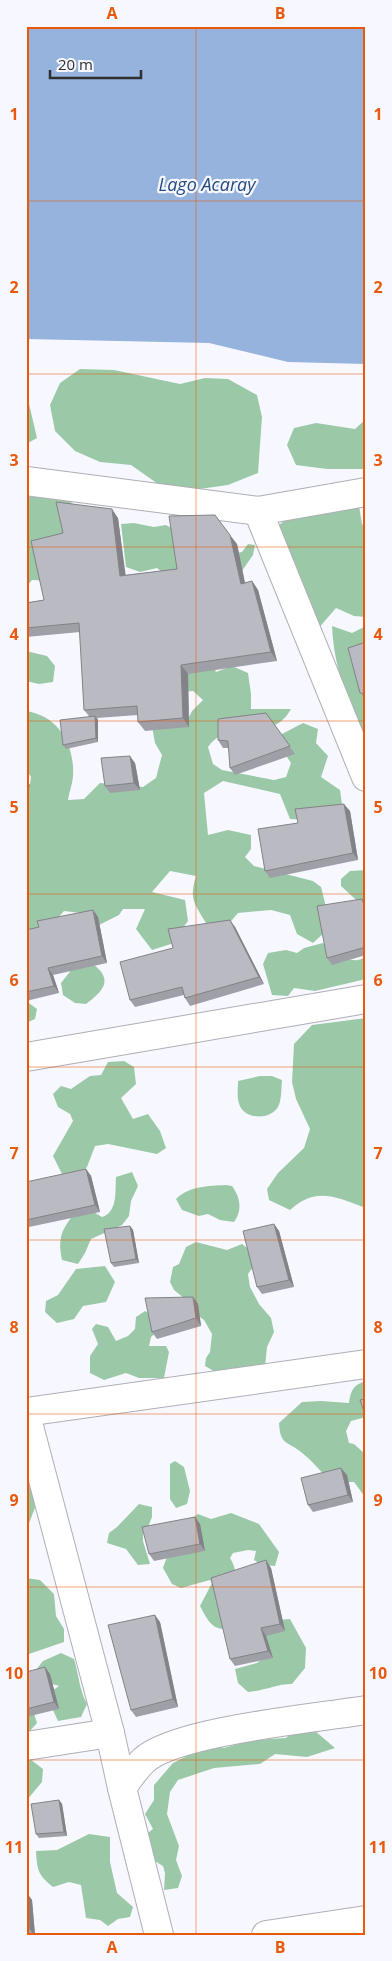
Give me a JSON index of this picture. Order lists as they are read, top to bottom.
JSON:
{
  "water": ["Lago Acaray"],
  "scale_bar": "20 m",
  "grid": {
    "columns": ["A", "B"],
    "rows": [
      "1",
      "2",
      "3",
      "4",
      "5",
      "6",
      "7",
      "8",
      "9",
      "10",
      "11"
    ]
  }
}
